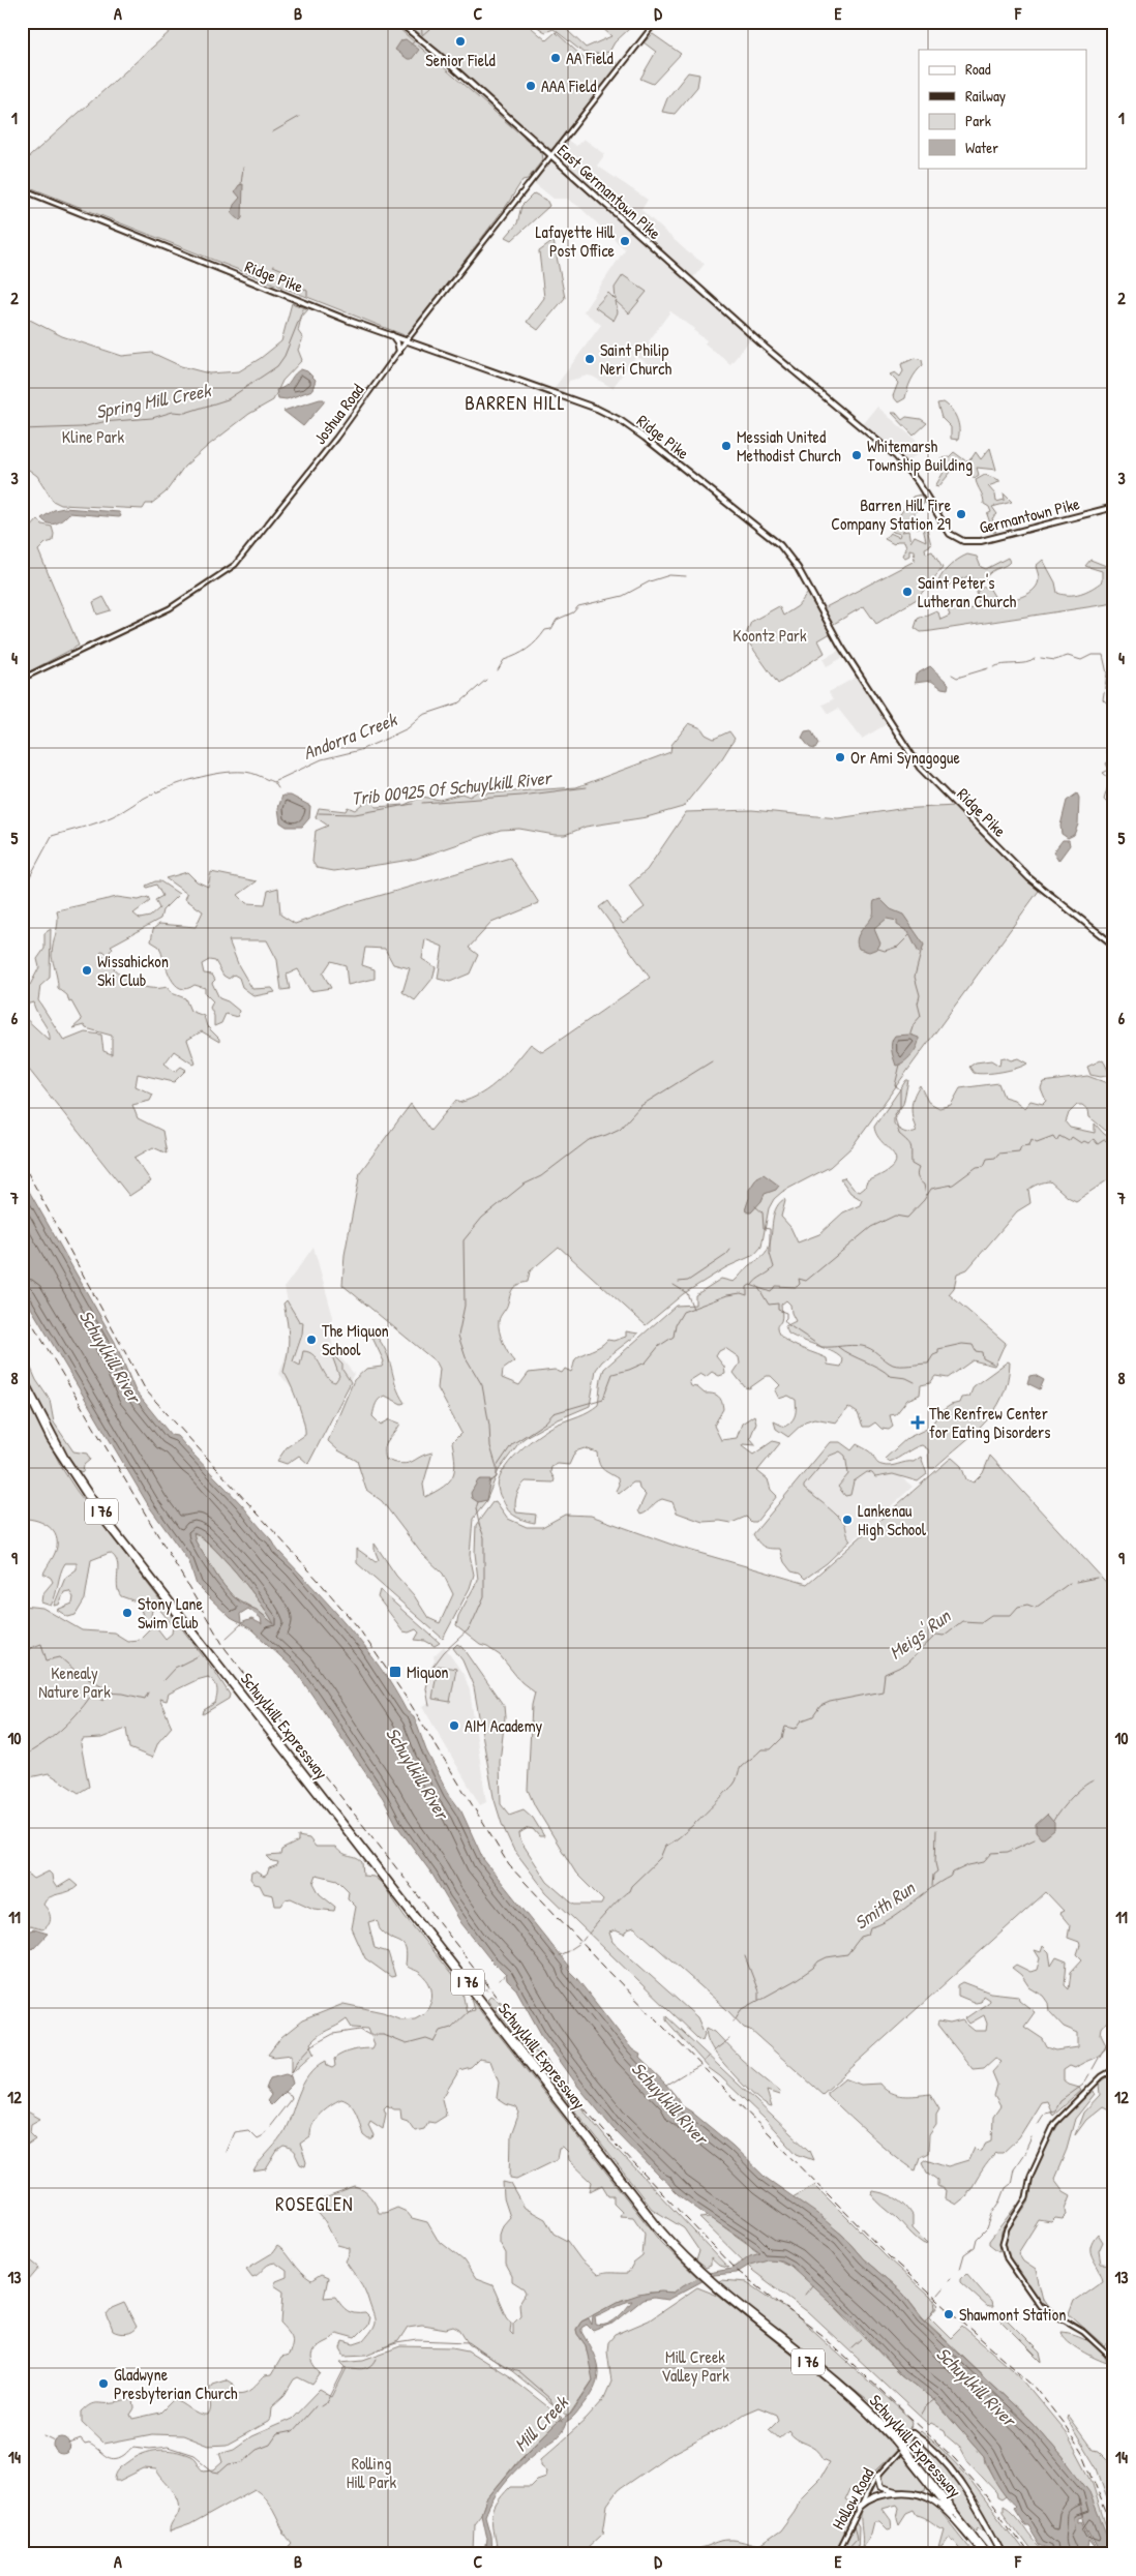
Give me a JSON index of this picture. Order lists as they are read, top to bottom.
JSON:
{
  "streets": {
    "highway": ["I 76", "Schuylkill Expressway"],
    "main road": [
      "East Germantown Pike",
      "Ridge Pike",
      "Joshua Road",
      "Germantown Pike",
      "Hollow Road"
    ]
  },
  "crossings": [
    ["East Germantown Pike", "Joshua Road"],
    ["East Germantown Pike", "Germantown Pike"],
    ["Ridge Pike", "Joshua Road"]
  ],
  "districts": ["BARREN HILL", "ROSEGLEN"],
  "water": [
    "Spring Mill Creek",
    "Andorra Creek",
    "Trib 00925 Of Schuylkill River",
    "Schuylkill River",
    "Meigs' Run",
    "Smith Run",
    "Mill Creek"
  ],
  "parks": [
    "Kline Park",
    "Koontz Park",
    "Kenealy Nature Park",
    "Mill Creek Valley Park",
    "Rolling Hill Park"
  ],
  "places": {
    "other": [
      "Senior Field",
      "AA Field",
      "AAA Field",
      "Lafayette Hill Post Office",
      "Saint Philip Neri Church",
      "Messiah United Methodist Church",
      "Whitemarsh Township Building",
      "Barren Hill Fire Company Station 29",
      "Saint Peter's Lutheran Church",
      "Or Ami Synagogue",
      "Wissahickon Ski Club",
      "The Miquon School",
      "Lankenau High School",
      "Stony Lane Swim Club",
      "AIM Academy",
      "Shawmont Station",
      "Gladwyne Presbyterian Church"
    ],
    "health": ["The Renfrew Center for Eating Disorders"],
    "transit": ["Miquon"]
  },
  "legend": [
    "Road",
    "Railway",
    "Park",
    "Water"
  ],
  "grid": {
    "columns": [
      "A",
      "B",
      "C",
      "D",
      "E",
      "F"
    ],
    "rows": [
      "1",
      "2",
      "3",
      "4",
      "5",
      "6",
      "7",
      "8",
      "9",
      "10",
      "11",
      "12",
      "13",
      "14"
    ]
  }
}
